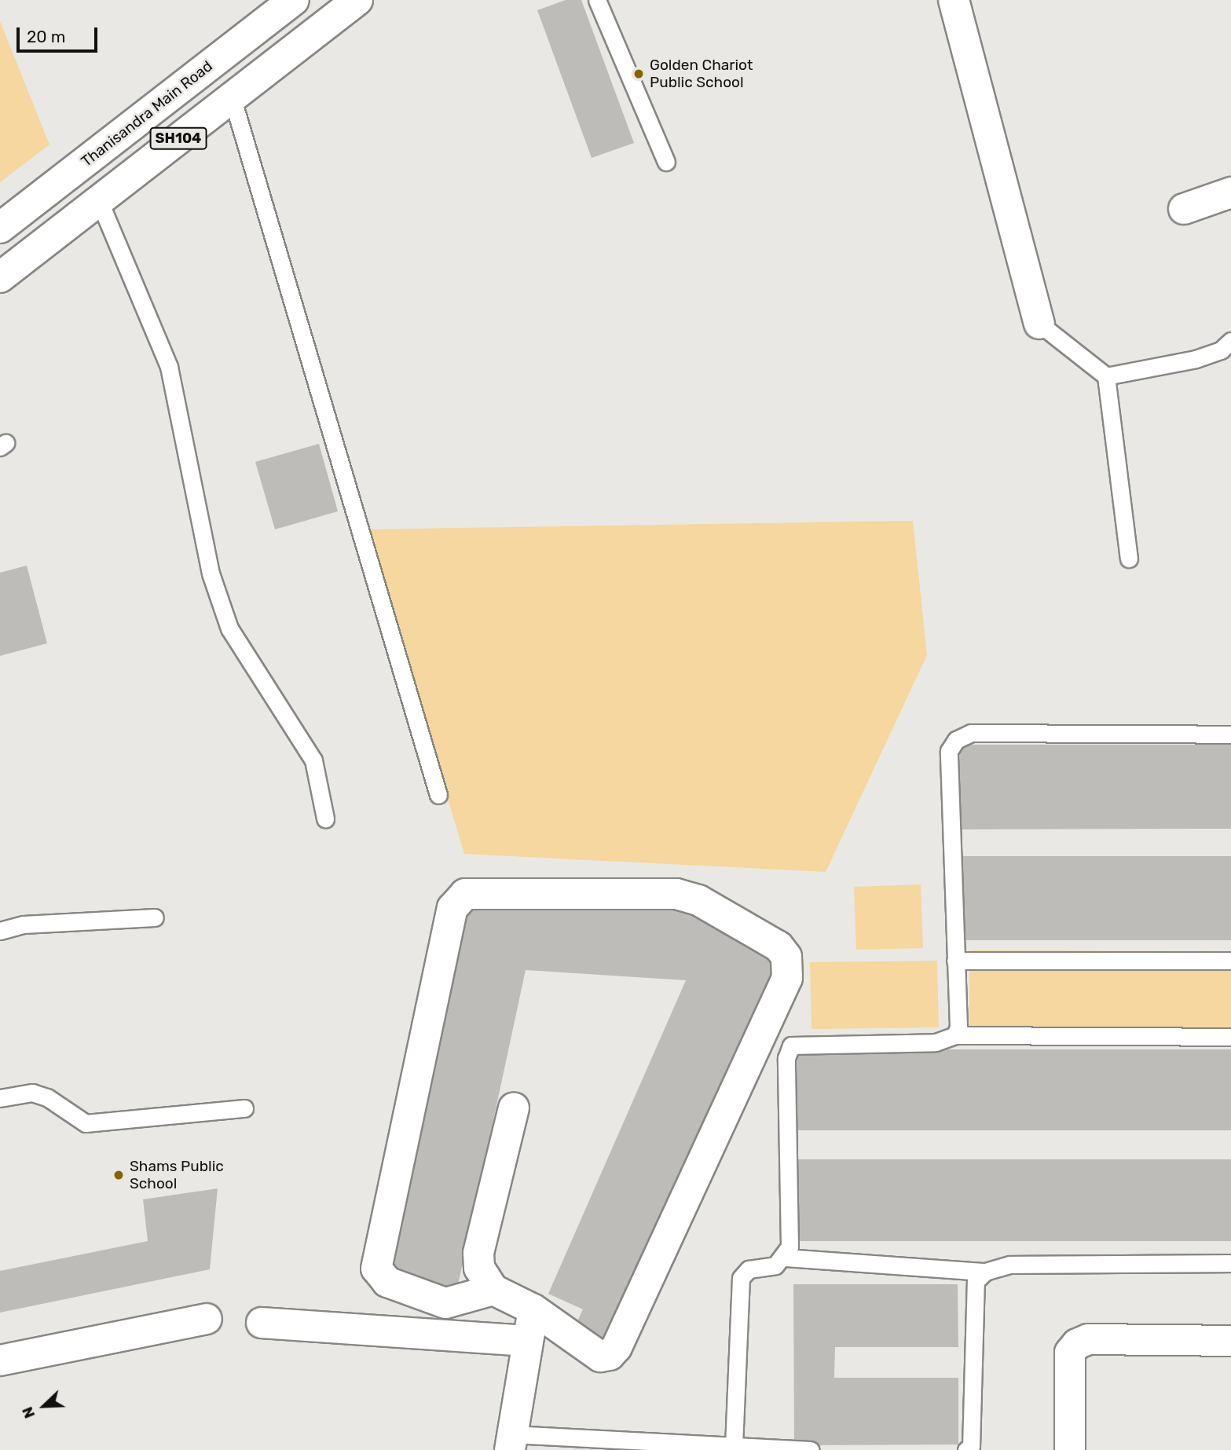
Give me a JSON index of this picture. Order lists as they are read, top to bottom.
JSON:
{
  "streets": {
    "street": ["Thanisandra Main Road", "SH104"]
  },
  "places": ["Golden Chariot Public School", "Shams Public School"],
  "scale_bar": "20 m",
  "north": "bottom left"
}
